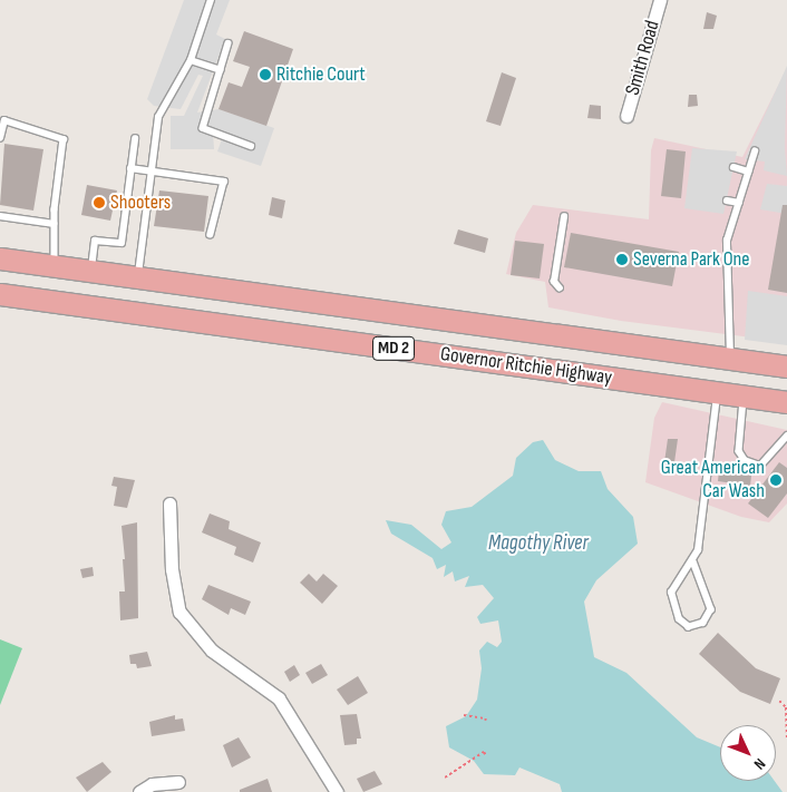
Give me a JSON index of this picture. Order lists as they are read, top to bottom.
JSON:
{
  "streets": {
    "highway": ["MD 2", "Governor Ritchie Highway"],
    "street": ["Smith Road"]
  },
  "water": ["Magothy River"],
  "places": [
    "Ritchie Court",
    "Shooters",
    "Severna Park One",
    "Great American Car Wash"
  ],
  "north": "bottom right"
}
